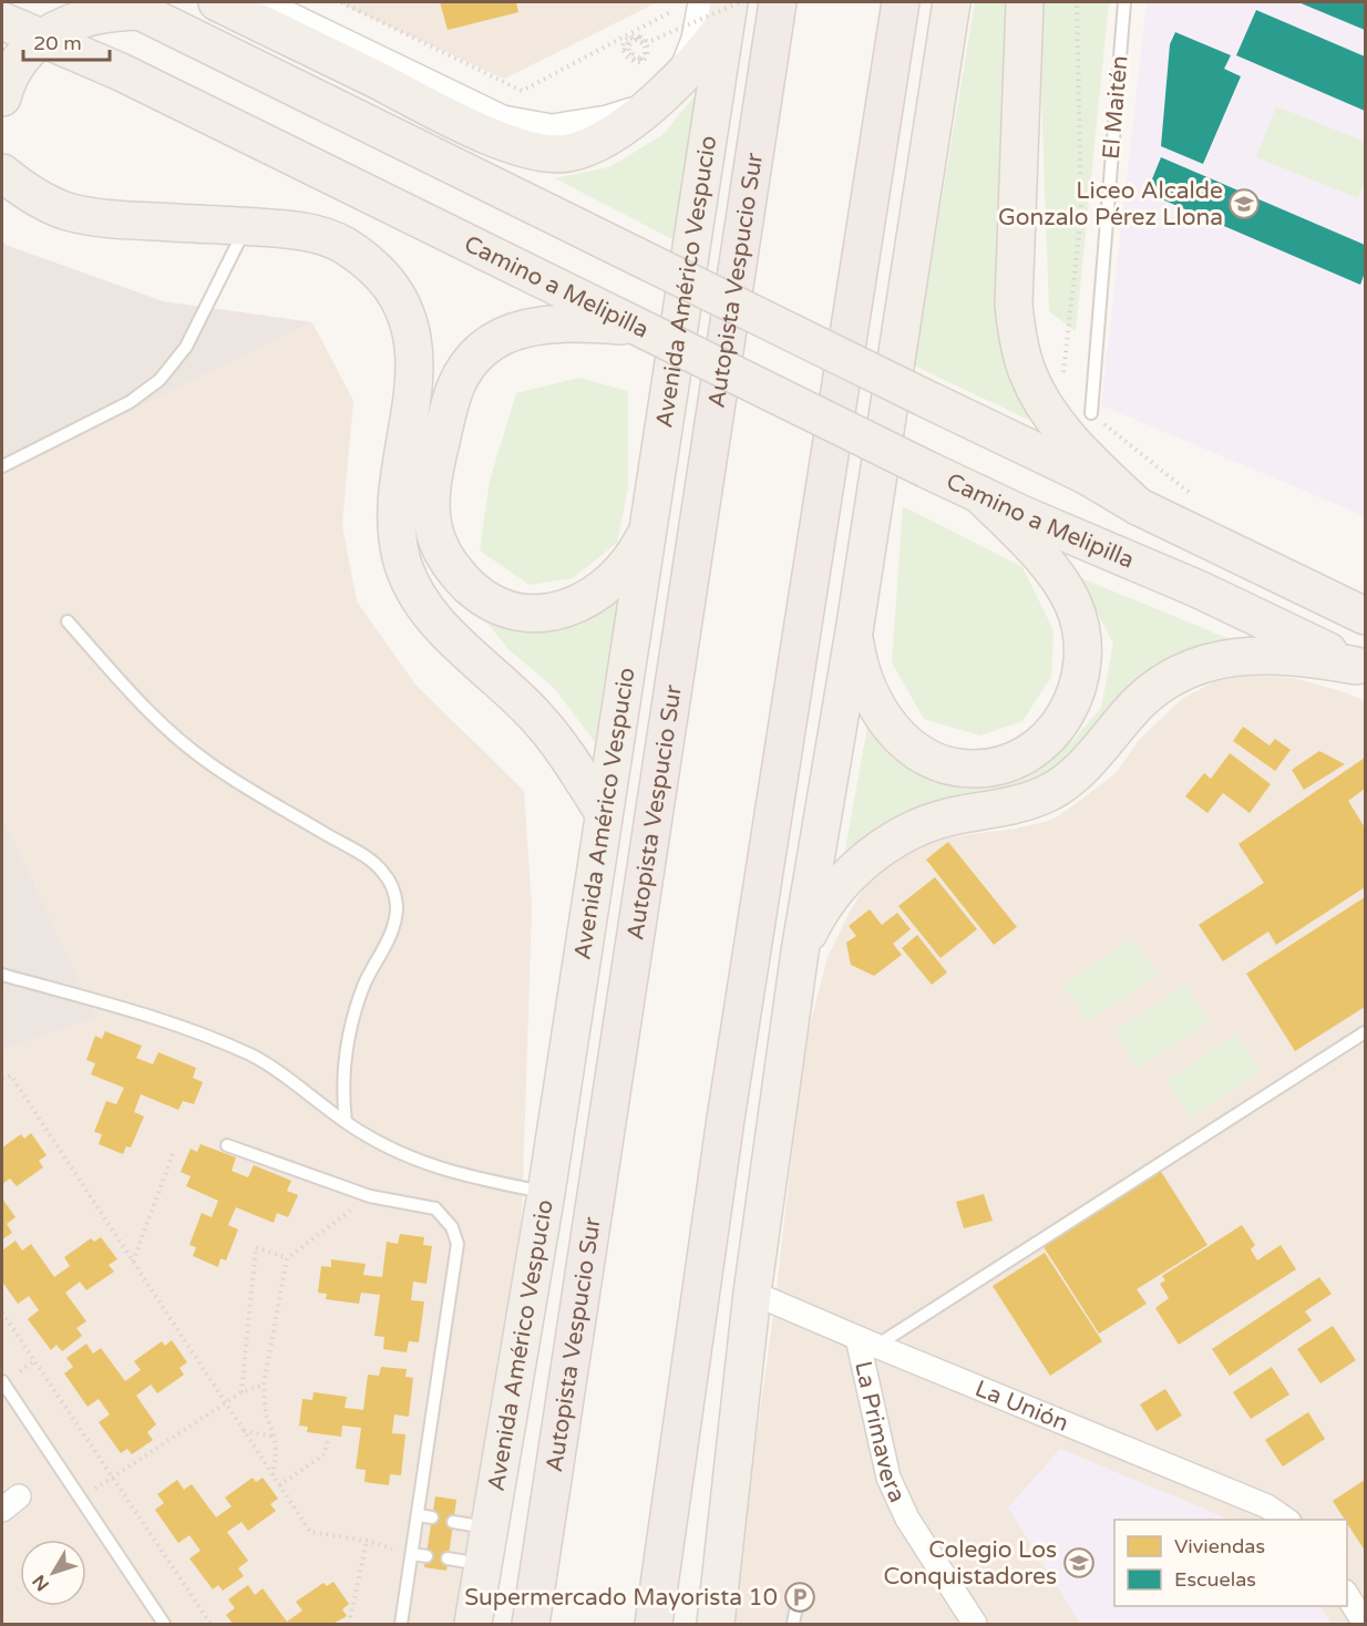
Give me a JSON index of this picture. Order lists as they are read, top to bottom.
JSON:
{
  "streets": {
    "highway": ["Autopista Vespucio Sur"],
    "main road": ["Avenida Américo Vespucio", "Camino a Melipilla"],
    "street": ["La Unión", "La Primavera"],
    "lane": ["El Maitén"]
  },
  "crossings": [
    ["La Unión", "La Primavera"]
  ],
  "places": {
    "school or university": ["Liceo Alcalde Gonzalo Pérez Llona", "Colegio Los Conquistadores"],
    "parking": ["Supermercado Mayorista 10"]
  },
  "legend": ["Viviendas", "Escuelas"],
  "scale_bar": "20 m",
  "north": "bottom left"
}
